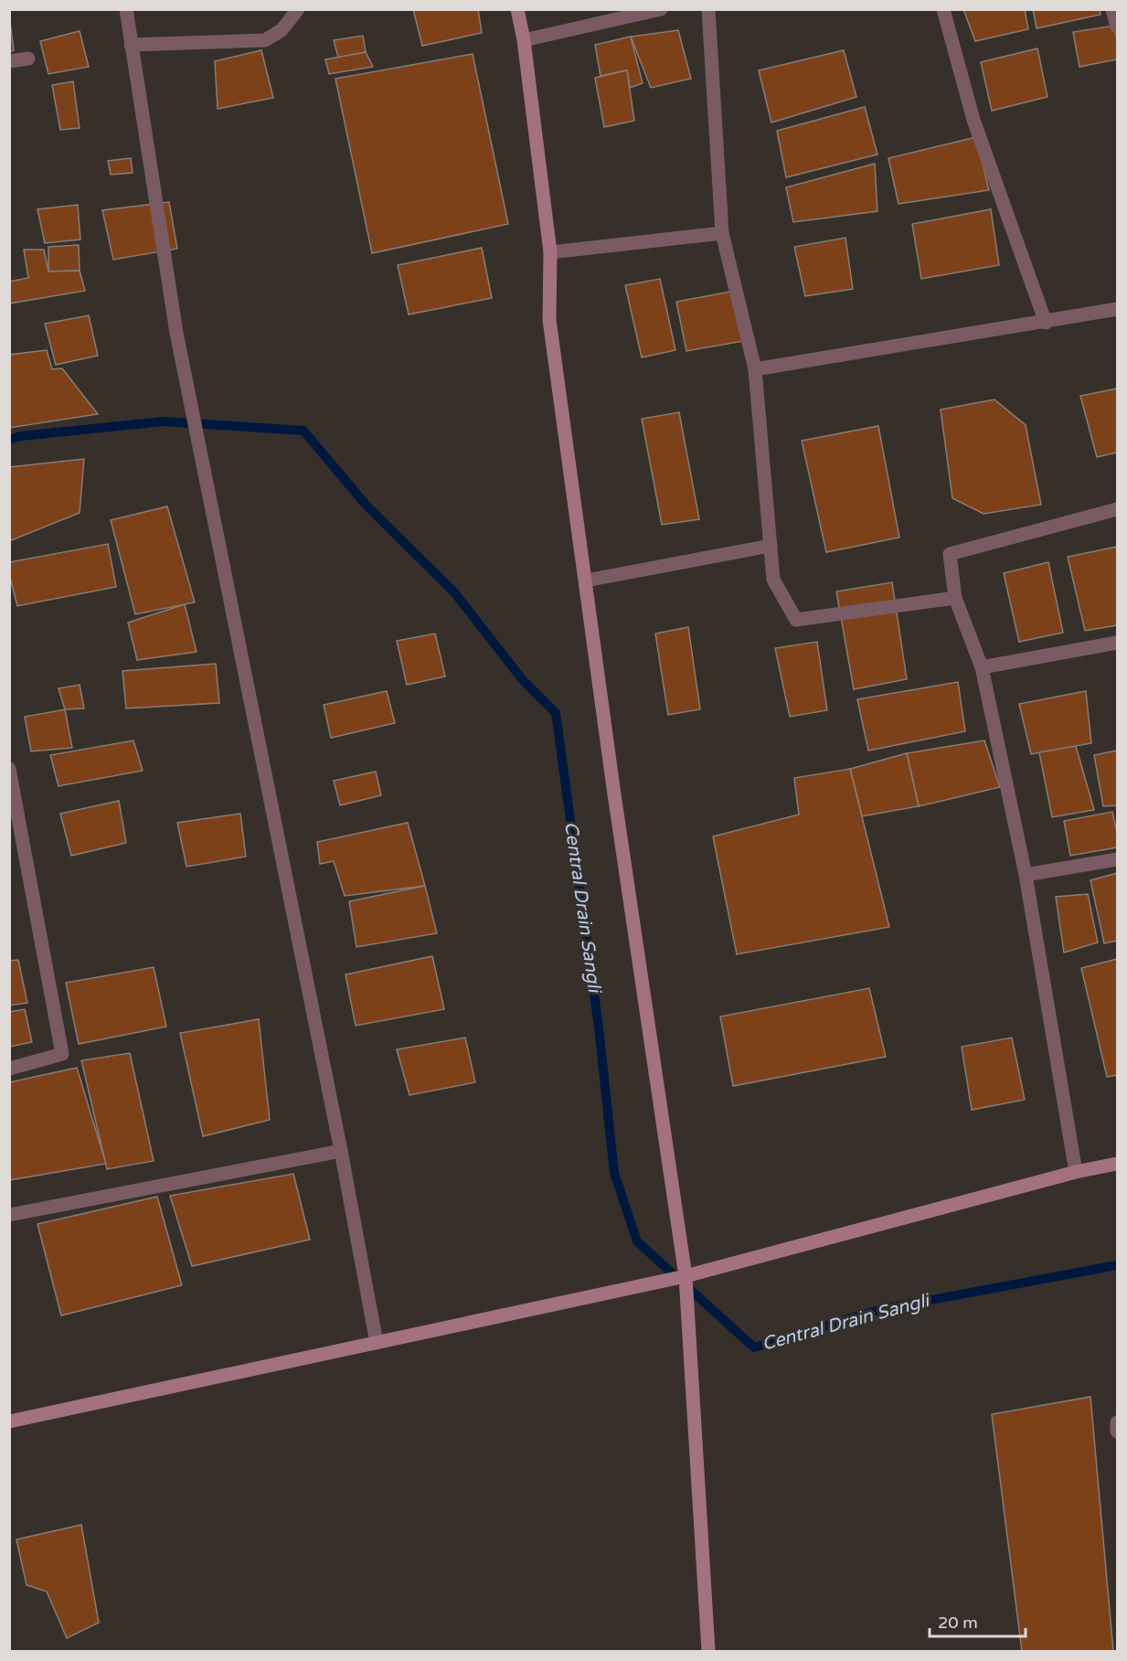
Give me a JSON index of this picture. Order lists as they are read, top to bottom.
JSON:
{
  "water": ["Central Drain Sangli"],
  "scale_bar": "20 m"
}
